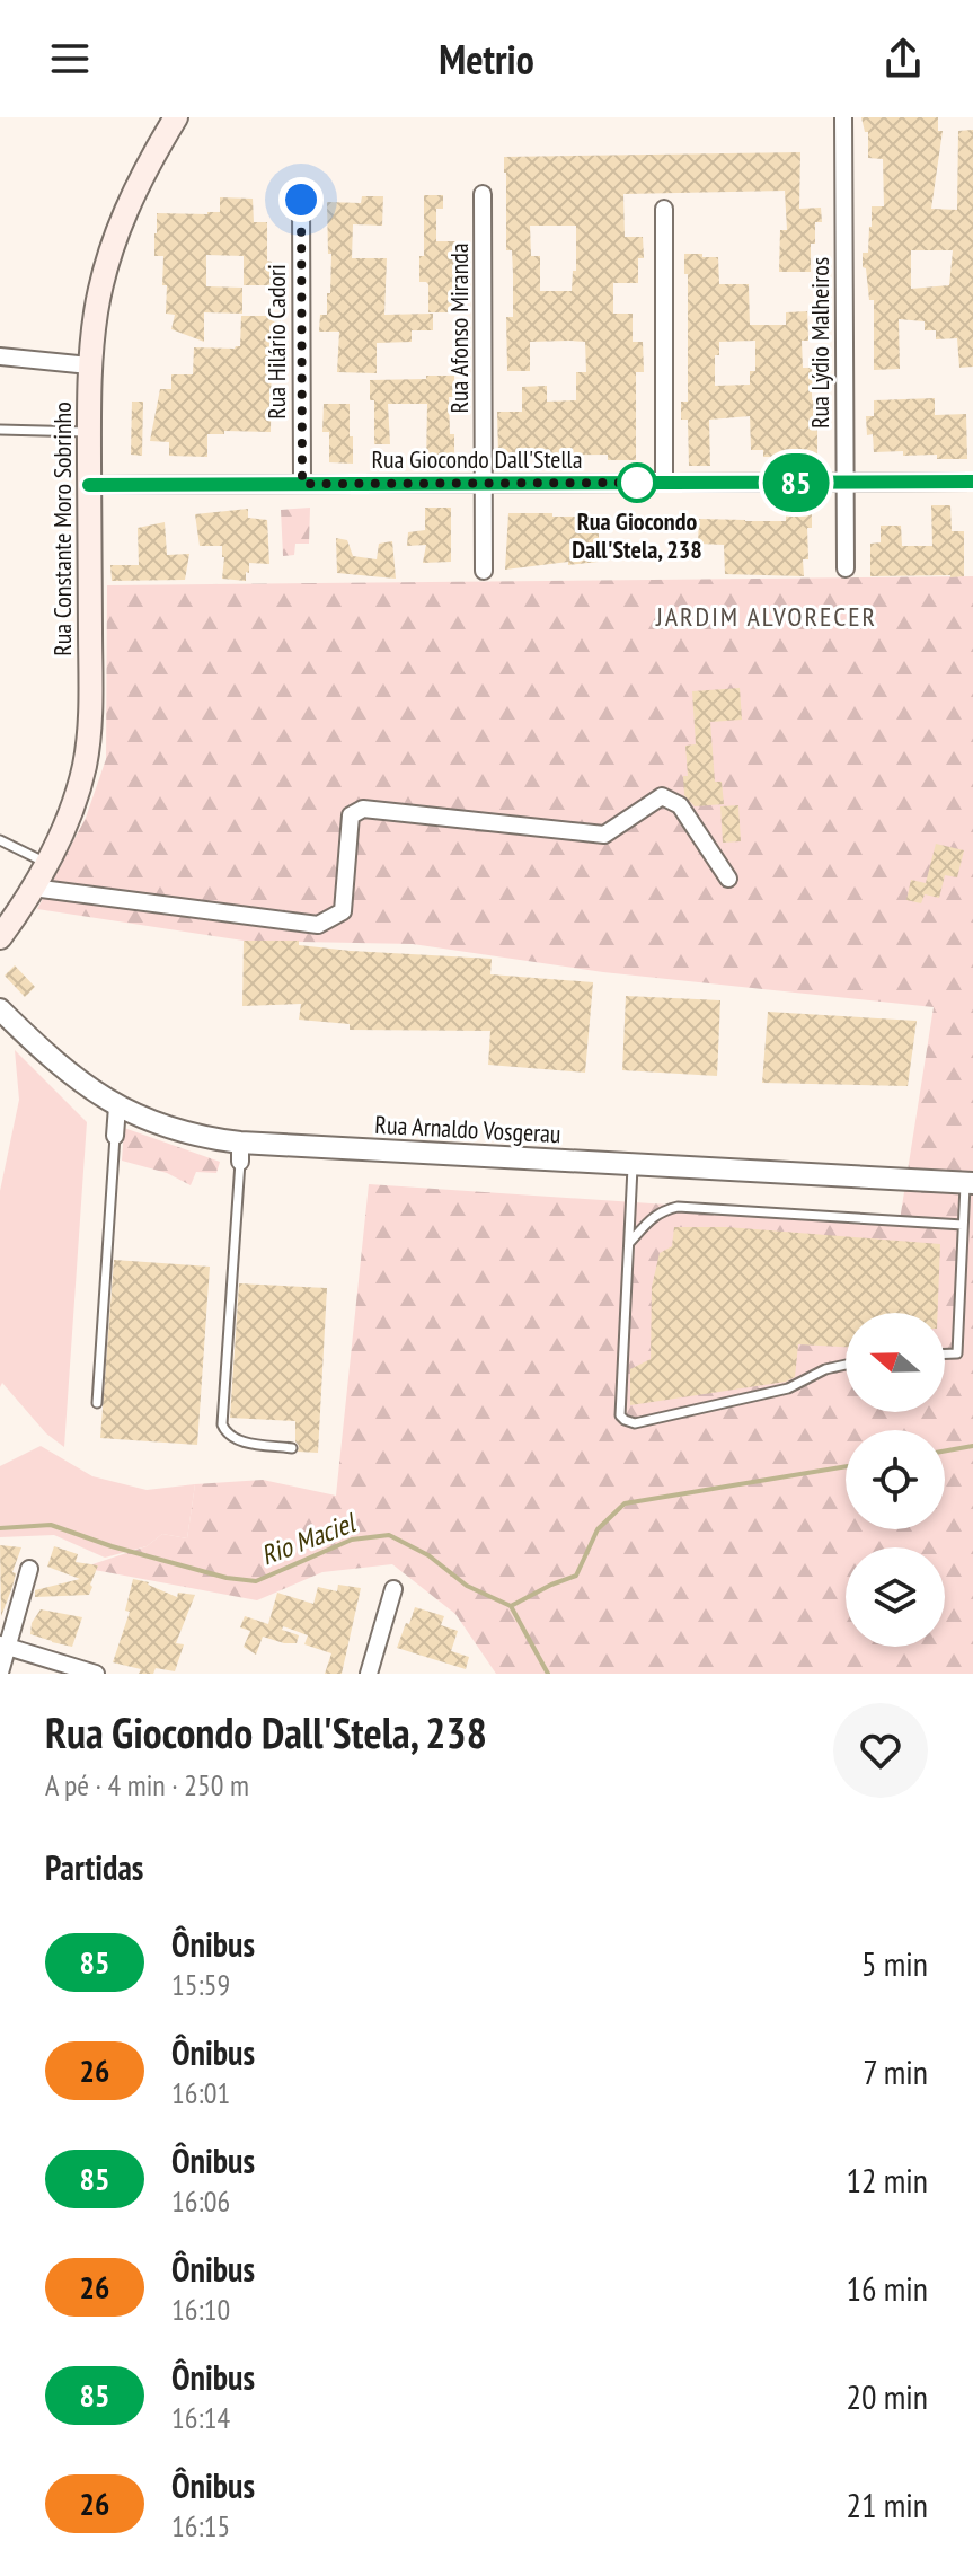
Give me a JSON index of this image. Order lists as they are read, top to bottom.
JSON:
{
  "streets": {
    "main road": ["Rua Constante Moro Sobrinho"],
    "street": [
      "Rua Afonso Miranda",
      "Rua Hilário Cadori",
      "Rua Lýdio Malheiros",
      "Rua Giocondo Dall'Stella",
      "Rua Arnaldo Vosgerau"
    ]
  },
  "crossings": [
    ["Rua Afonso Miranda", "Rua Giocondo Dall'Stella"],
    ["Rua Hilário Cadori", "Rua Giocondo Dall'Stella"],
    ["Rua Lýdio Malheiros", "Rua Giocondo Dall'Stella"],
    ["Rua Giocondo Dall'Stella", "Rua Constante Moro Sobrinho"]
  ],
  "districts": ["JARDIM ALVORECER"],
  "water": ["Rio Maciel"],
  "places": ["Rua Giocondo Dall'Stela, 238"],
  "lines": ["bus line 85"],
  "north": "left",
  "page": {
    "header": "Metrio",
    "on_map": "85",
    "heading": [
      ["Rua Giocondo Dall'Stela, 238", "A pé · 4 min · 250 m"],
      "Partidas"
    ],
    "list": [
      {
        "mark": "85",
        "name": "Ônibus",
        "note": "15:59",
        "value": "5 min"
      },
      {
        "mark": "26",
        "name": "Ônibus",
        "note": "16:01",
        "value": "7 min"
      },
      {
        "mark": "85",
        "name": "Ônibus",
        "note": "16:06",
        "value": "12 min"
      },
      {
        "mark": "26",
        "name": "Ônibus",
        "note": "16:10",
        "value": "16 min"
      },
      {
        "mark": "85",
        "name": "Ônibus",
        "note": "16:14",
        "value": "20 min"
      },
      {
        "mark": "26",
        "name": "Ônibus",
        "note": "16:15",
        "value": "21 min"
      }
    ]
  }
}
